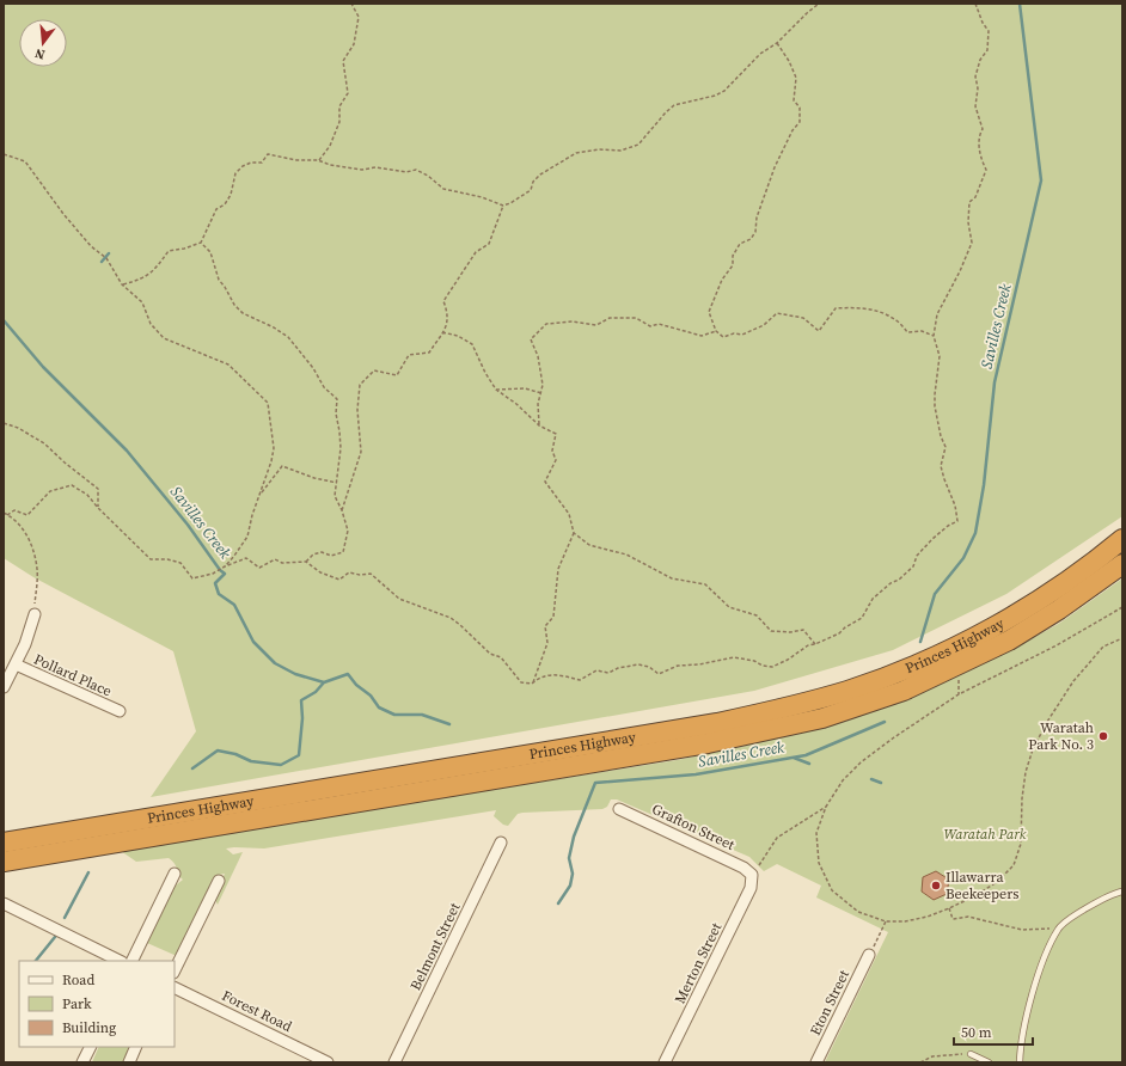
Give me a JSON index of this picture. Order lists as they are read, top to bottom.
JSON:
{
  "streets": {
    "highway": ["Princes Highway"],
    "street": [
      "Pollard Place",
      "Grafton Street",
      "Belmont Street",
      "Merton Street",
      "Eton Street",
      "Forest Road"
    ]
  },
  "crossings": [
    ["Grafton Street", "Merton Street"]
  ],
  "water": ["Savilles Creek"],
  "parks": ["Waratah Park"],
  "places": ["Waratah Park No. 3", "Illawarra Beekeepers"],
  "legend": ["Road", "Park", "Building"],
  "scale_bar": "50 m",
  "north": "bottom"
}
